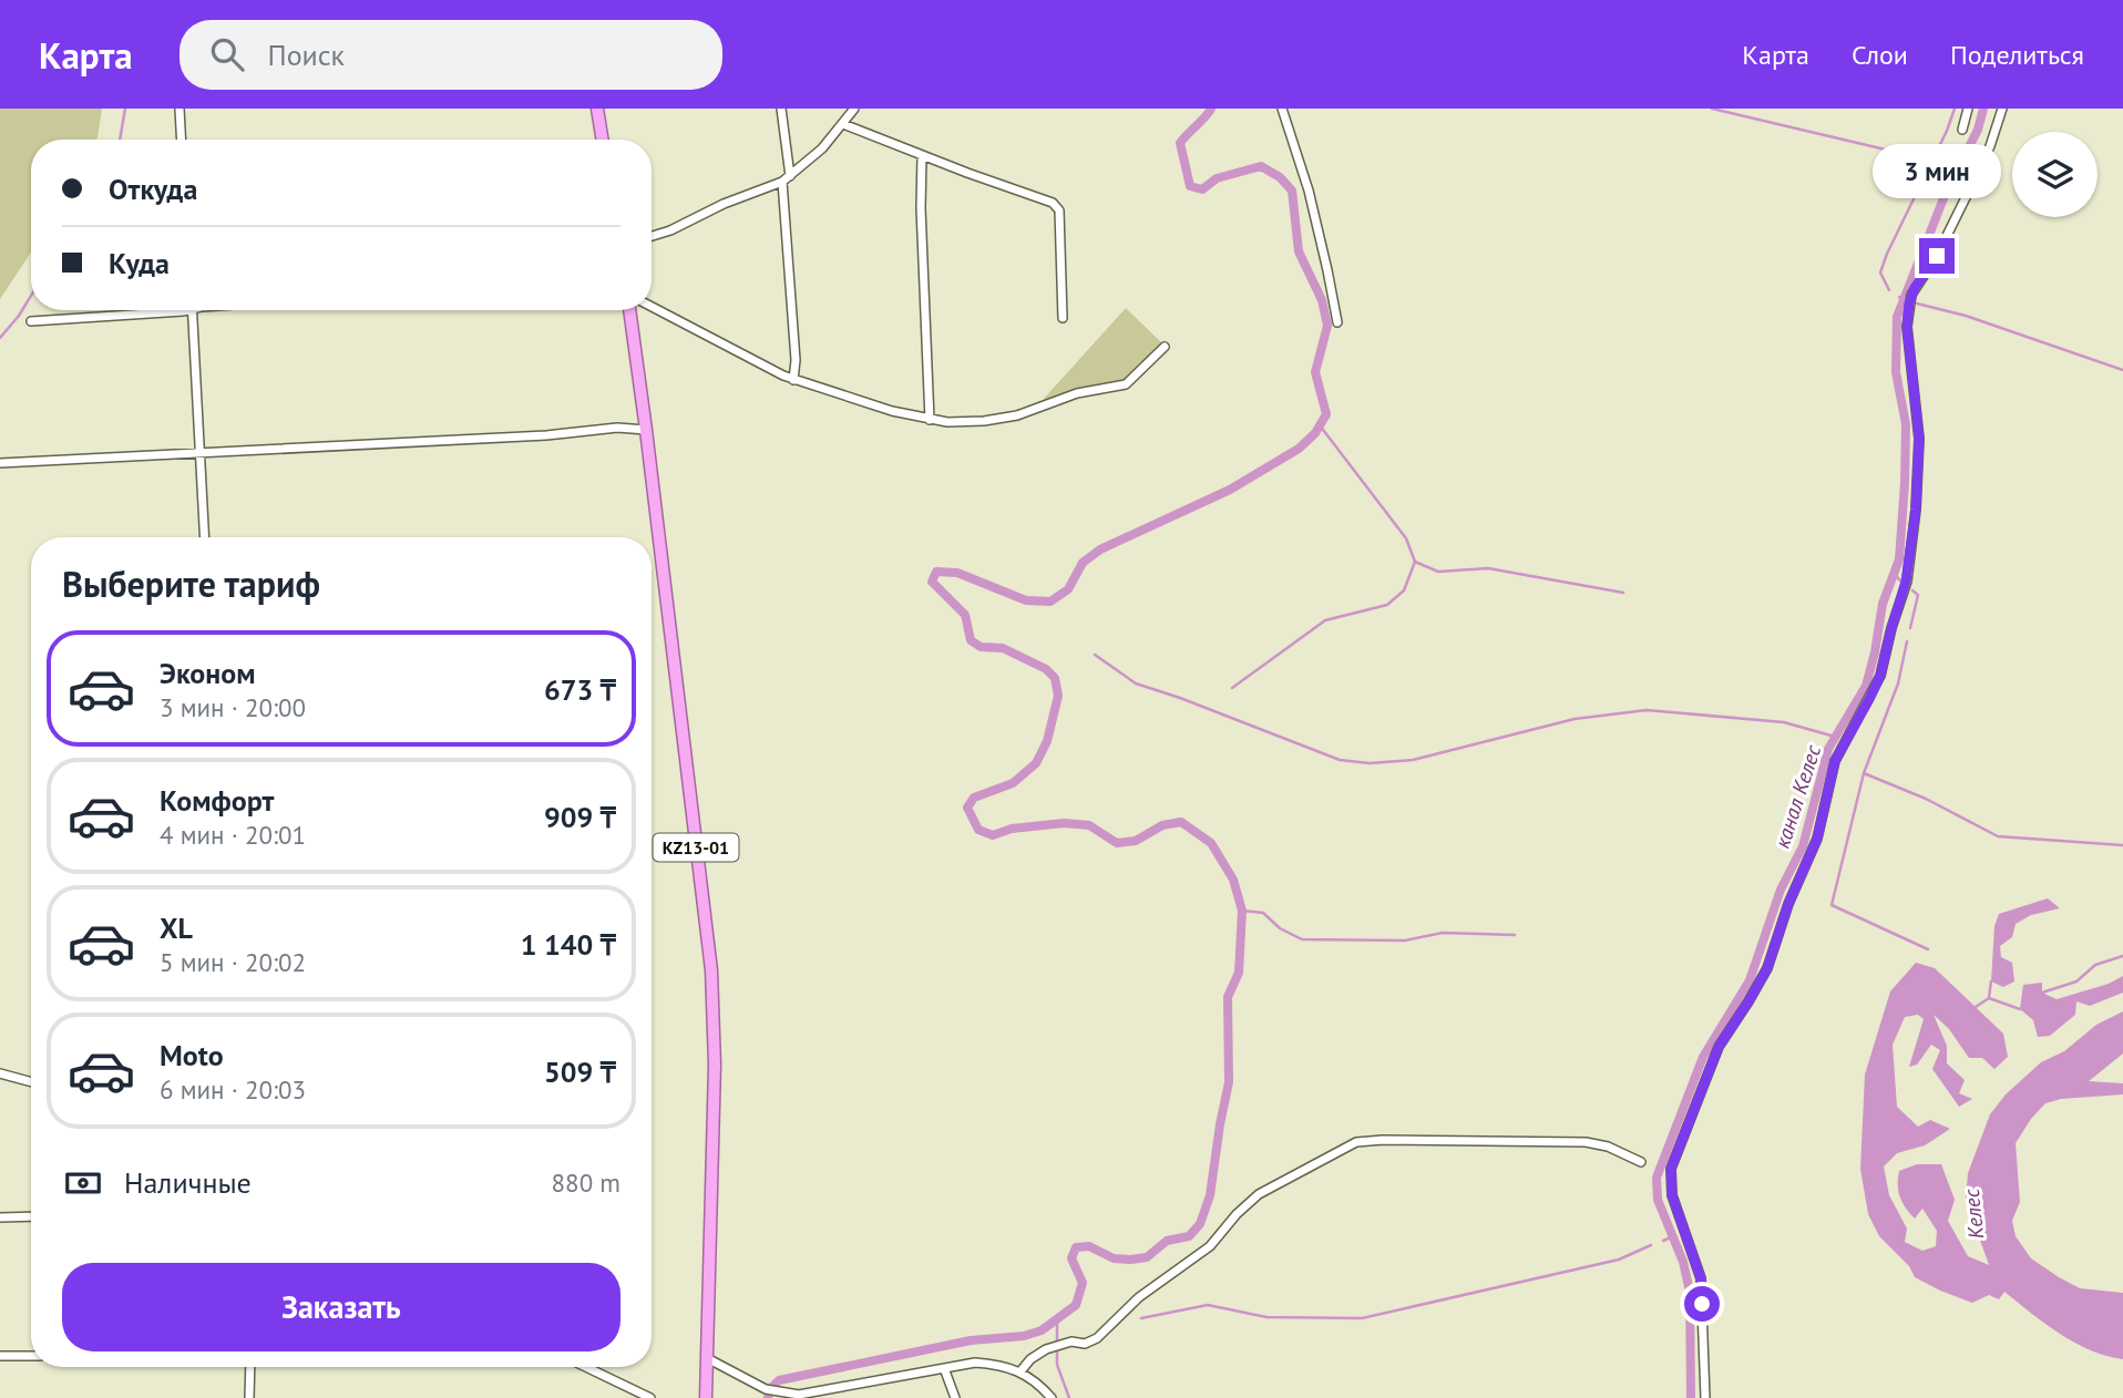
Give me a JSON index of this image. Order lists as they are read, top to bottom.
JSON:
{
  "streets": {
    "highway": ["KZ13-01"]
  },
  "water": ["канал Келес", "Келес"],
  "page": {
    "header": "Карта",
    "search": "Поиск",
    "nav": ["Карта", "Слои", "Поделиться"],
    "banner": ["Откуда", "Куда"],
    "bubble": "3 мин",
    "heading": "Выберите тариф",
    "list": [
      {
        "name": "Эконом",
        "note": "3 мин · 20:00",
        "value": "673 ₸"
      },
      {
        "name": "Комфорт",
        "note": "4 мин · 20:01",
        "value": "909 ₸"
      },
      {
        "name": "XL",
        "note": "5 мин · 20:02",
        "value": "1 140 ₸"
      },
      {
        "name": "Moto",
        "note": "6 мин · 20:03",
        "value": "509 ₸"
      }
    ],
    "pay": ["Наличные", "880 m"],
    "buttons": "Заказать"
  }
}
